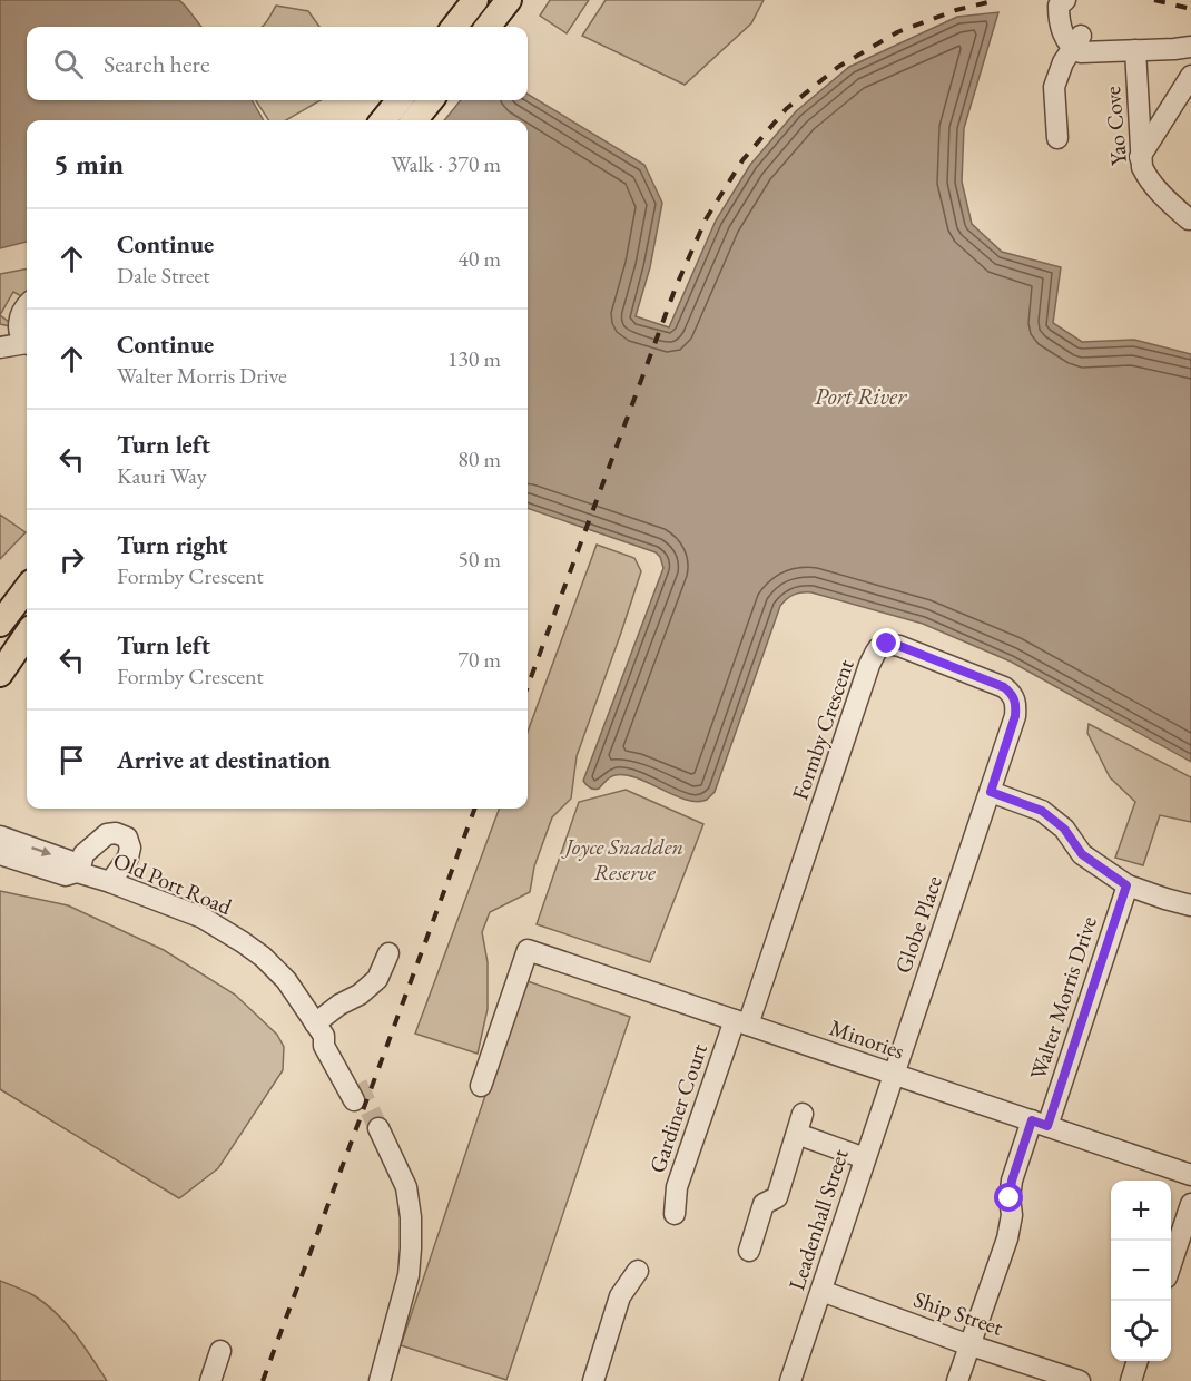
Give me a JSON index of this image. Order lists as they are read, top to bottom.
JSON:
{
  "streets": {
    "street": [
      "Yao Cove",
      "Formby Crescent",
      "Old Port Road",
      "Globe Place",
      "Walter Morris Drive",
      "Minories",
      "Gardiner Court",
      "Leadenhall Street",
      "Ship Street"
    ]
  },
  "crossings": [
    ["Formby Crescent", "Globe Place"],
    ["Formby Crescent", "Minories"],
    ["Formby Crescent", "Gardiner Court"],
    ["Globe Place", "Minories"],
    ["Globe Place", "Leadenhall Street"],
    ["Walter Morris Drive", "Minories"],
    ["Walter Morris Drive", "Ship Street"],
    ["Minories", "Gardiner Court"],
    ["Minories", "Leadenhall Street"],
    ["Leadenhall Street", "Ship Street"]
  ],
  "water": ["Port River"],
  "parks": ["Joyce Snadden Reserve"],
  "page": {
    "search": "Search here",
    "heading": ["5 min", "Walk · 370 m"],
    "list": [
      ["Continue", "Dale Street", "40 m"],
      ["Continue", "Walter Morris Drive", "130 m"],
      ["Turn left", "Kauri Way", "80 m"],
      ["Turn right", "Formby Crescent", "50 m"],
      ["Turn left", "Formby Crescent", "70 m"],
      "Arrive at destination"
    ],
    "map_buttons": ["+", "−"]
  }
}
